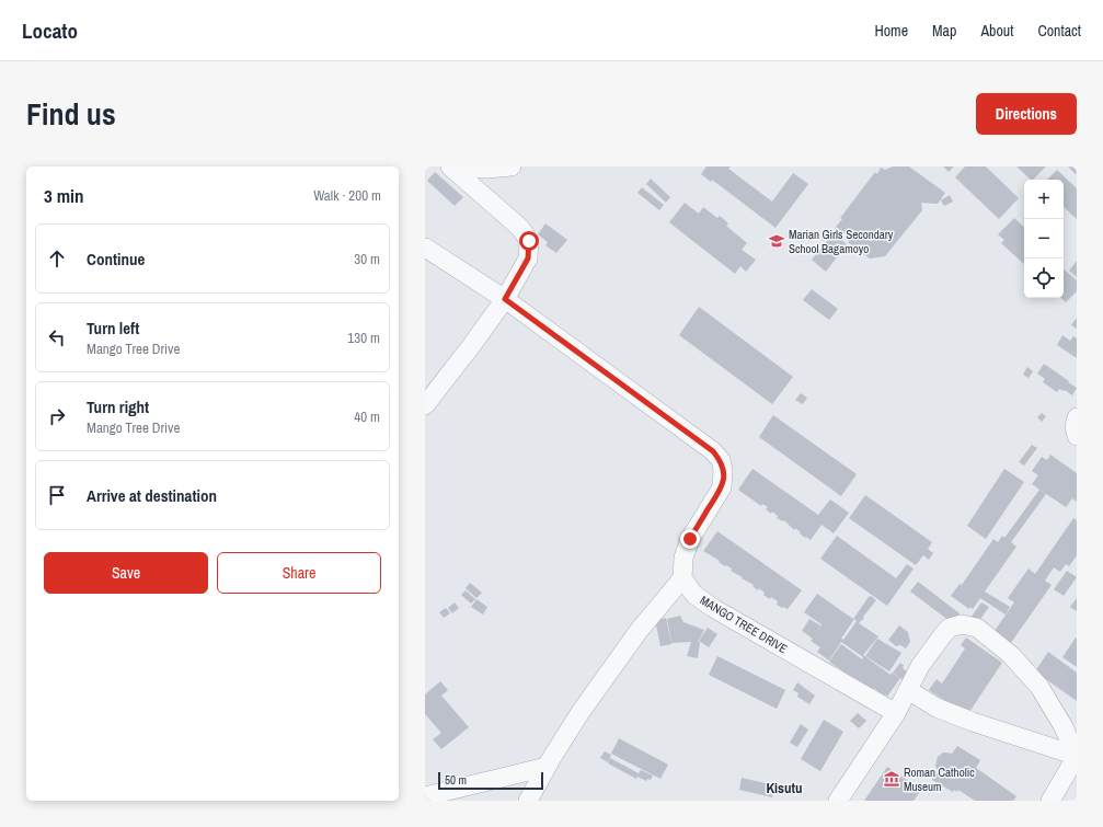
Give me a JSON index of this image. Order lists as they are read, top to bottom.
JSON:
{
  "streets": {
    "street": ["MANGO TREE DRIVE"]
  },
  "districts": ["Kisutu"],
  "places": {
    "school or university": ["Marian Girls Secondary School Bagamoyo"],
    "museum": ["Roman Catholic Museum"]
  },
  "scale_bar": "50 m",
  "page": {
    "header": "Locato",
    "nav": [
      "Home",
      "Map",
      "About",
      "Contact"
    ],
    "title": "Find us",
    "buttons": [
      "Directions",
      ["Save", "Share"]
    ],
    "heading": ["3 min", "Walk · 200 m"],
    "map_buttons": ["+", "−"],
    "list": [
      ["Continue", "30 m"],
      ["Turn left", "Mango Tree Drive", "130 m"],
      ["Turn right", "Mango Tree Drive", "40 m"],
      "Arrive at destination"
    ],
    "scale": "50 m"
  }
}
